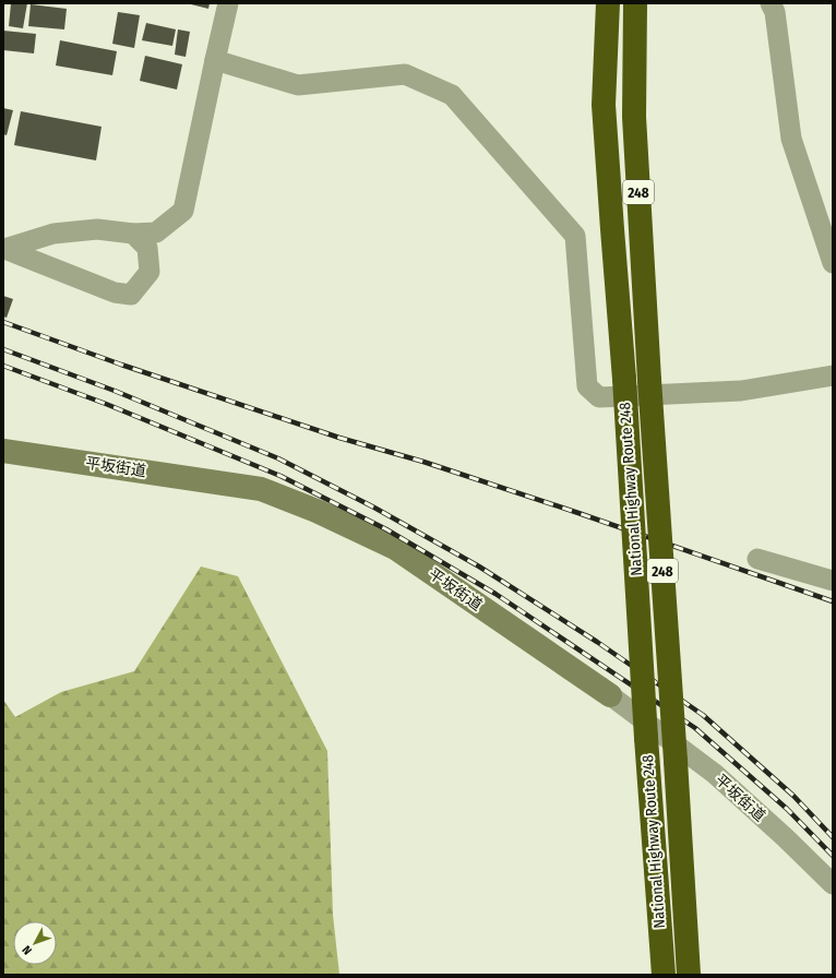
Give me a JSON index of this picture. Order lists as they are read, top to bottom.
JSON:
{
  "streets": {
    "highway": ["248", "National Highway Route 248"],
    "street": ["平坂街道"]
  },
  "north": "bottom left"
}
